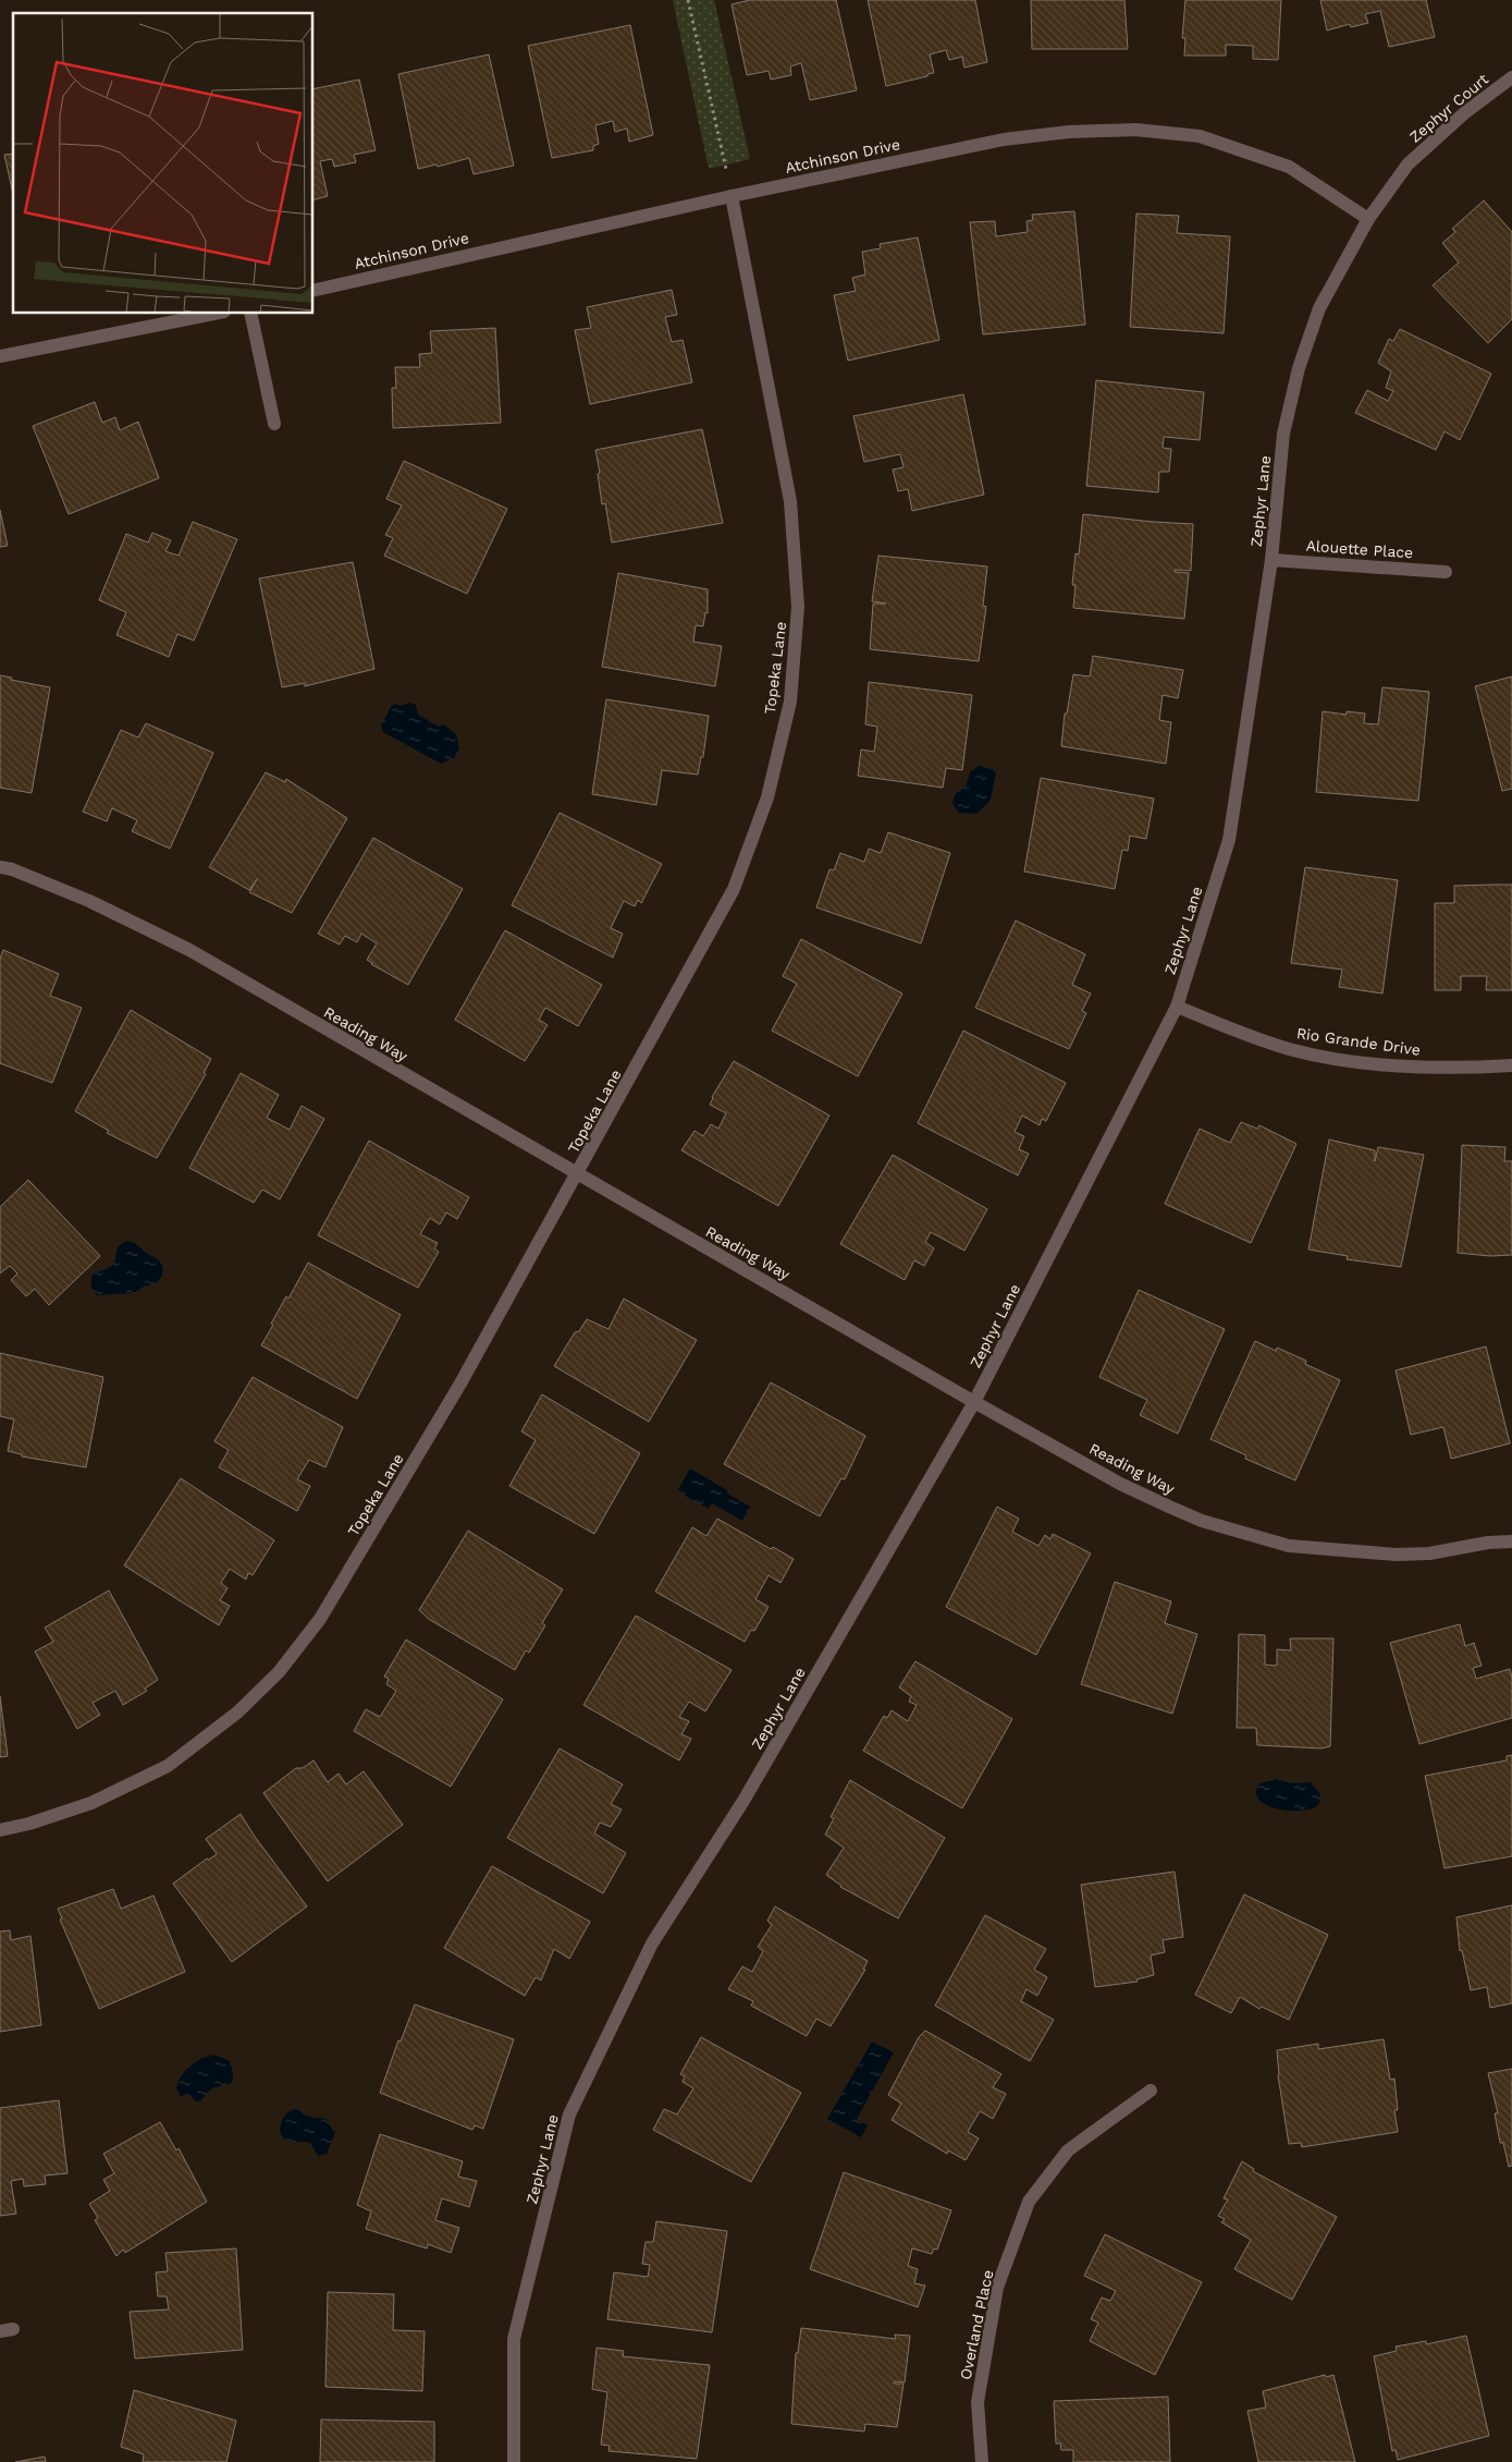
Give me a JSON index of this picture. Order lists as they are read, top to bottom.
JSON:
{
  "streets": {
    "street": [
      "Zephyr Court",
      "Atchinson Drive",
      "Zephyr Lane",
      "Alouette Place",
      "Topeka Lane",
      "Reading Way",
      "Rio Grande Drive",
      "Overland Place"
    ]
  },
  "crossings": [
    ["Zephyr Court", "Zephyr Lane"],
    ["Atchinson Drive", "Zephyr Lane"],
    ["Atchinson Drive", "Topeka Lane"],
    ["Zephyr Lane", "Alouette Place"],
    ["Zephyr Lane", "Reading Way"],
    ["Zephyr Lane", "Rio Grande Drive"],
    ["Topeka Lane", "Reading Way"]
  ]
}
